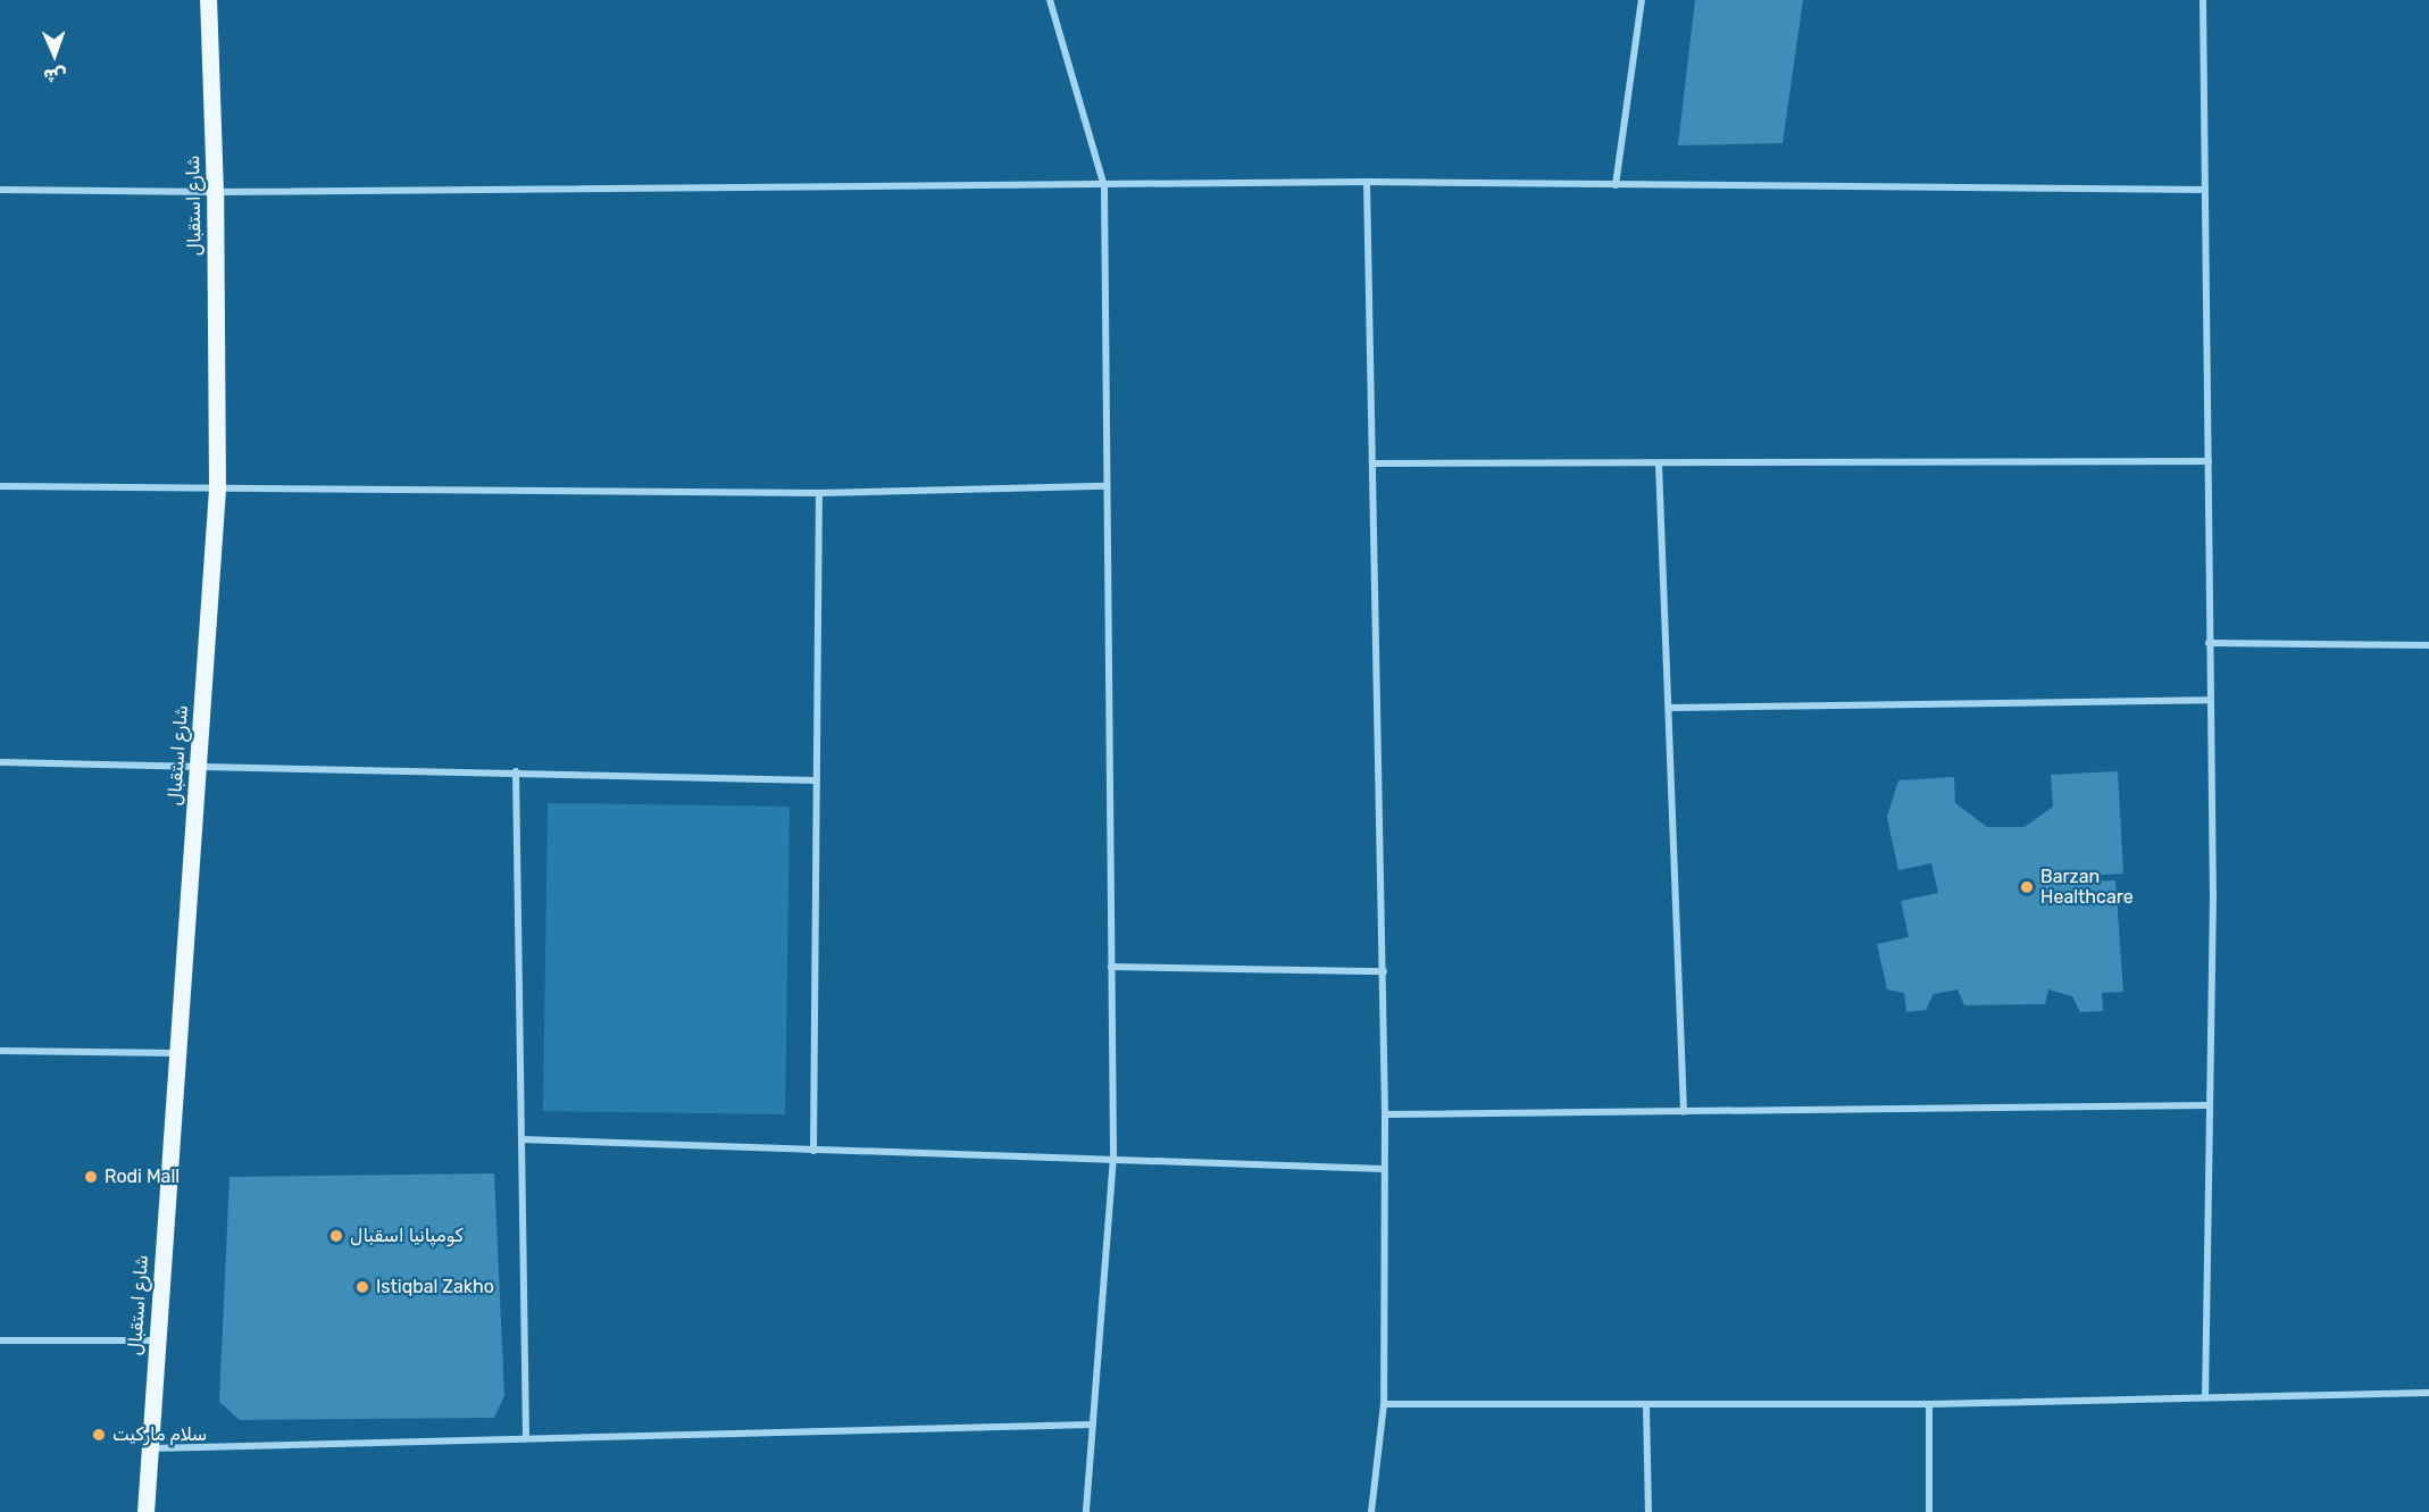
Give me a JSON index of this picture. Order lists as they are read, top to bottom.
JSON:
{
  "streets": {
    "main road": ["شارع استقبال"]
  },
  "places": [
    "Barzan Healthcare",
    "Rodi Mall",
    "كومپانیا اسقبال",
    "Istiqbal Zakho",
    "سلام ماركيت"
  ],
  "north": "bottom"
}
